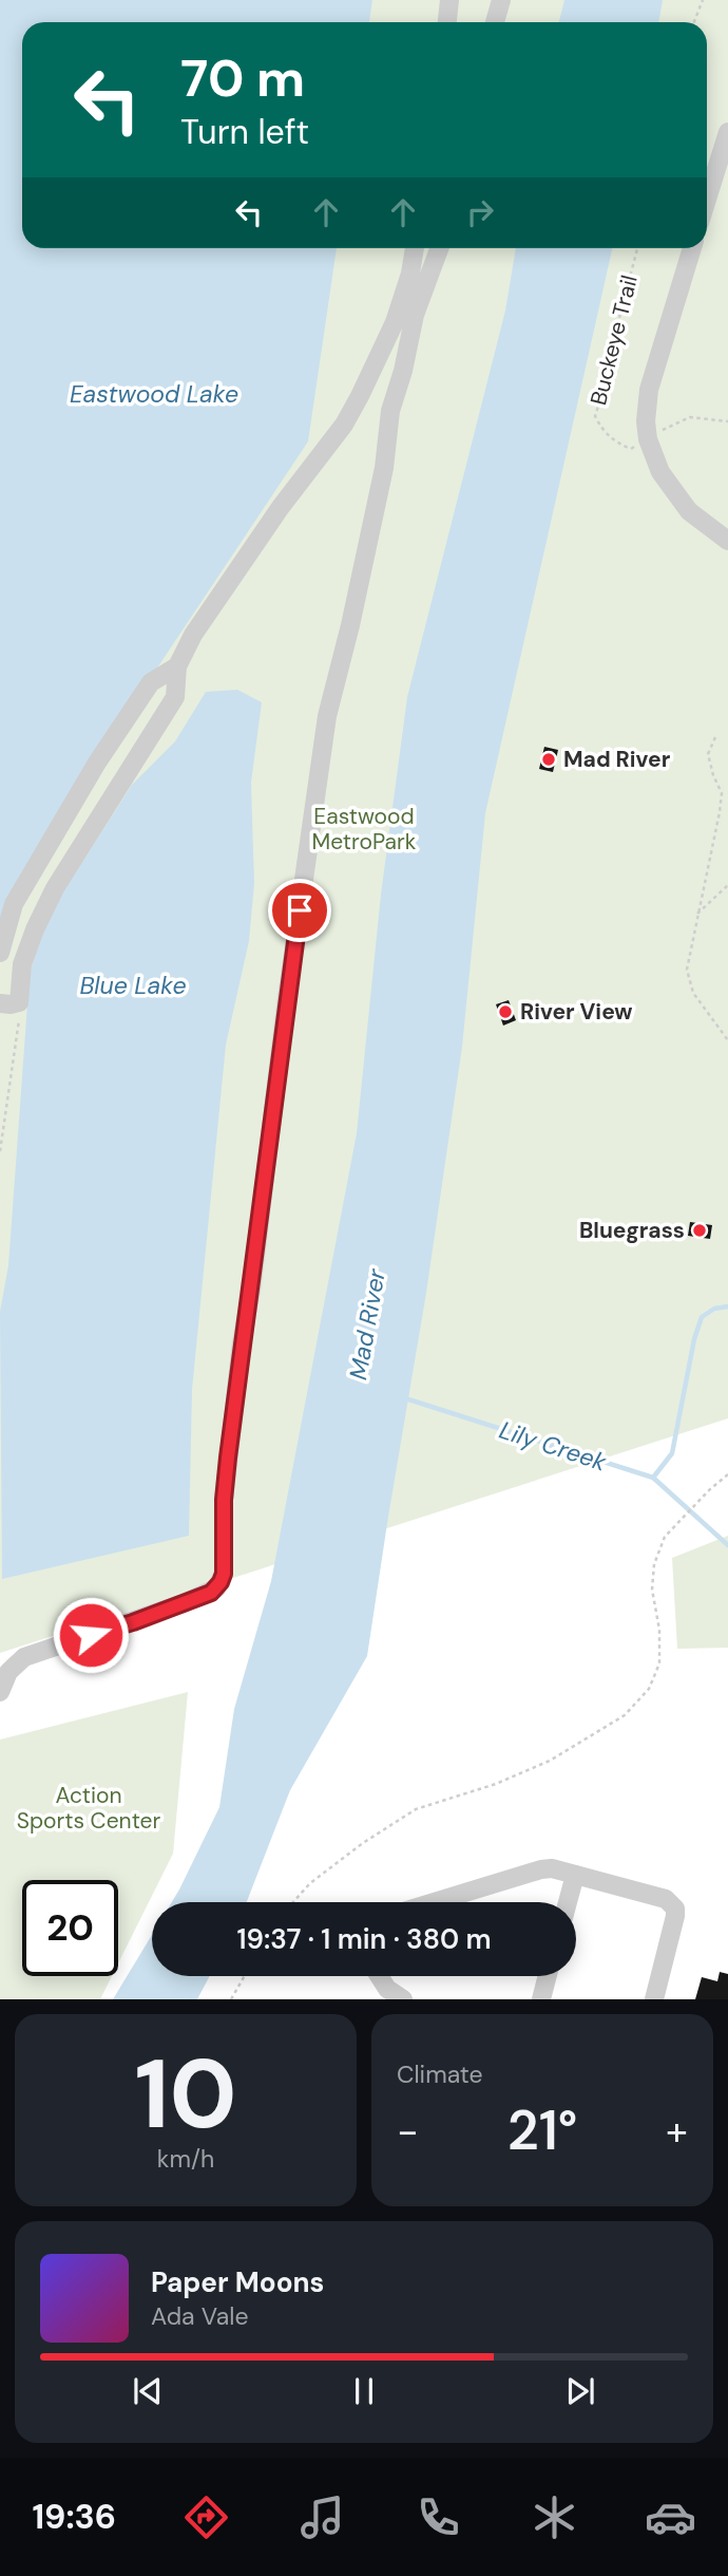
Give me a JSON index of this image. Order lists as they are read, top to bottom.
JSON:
{
  "streets": {
    "path": ["Buckeye Trail"]
  },
  "water": [
    "Eastwood Lake",
    "Blue Lake",
    "Mad River",
    "Lily Creek"
  ],
  "parks": ["Eastwood MetroPark", "Action Sports Center"],
  "places": ["Mad River", "River View", "Bluegrass"],
  "page": {
    "turn": ["70 m", "Turn left"],
    "limit": "20",
    "trip": "19:37 · 1 min · 380 m",
    "tile": [
      ["10", "km/h"],
      "Climate"
    ],
    "heat": ["−", "21°", "+"],
    "song": ["Paper Moons", "Ada Vale"],
    "tabs": "19:36"
  }
}
